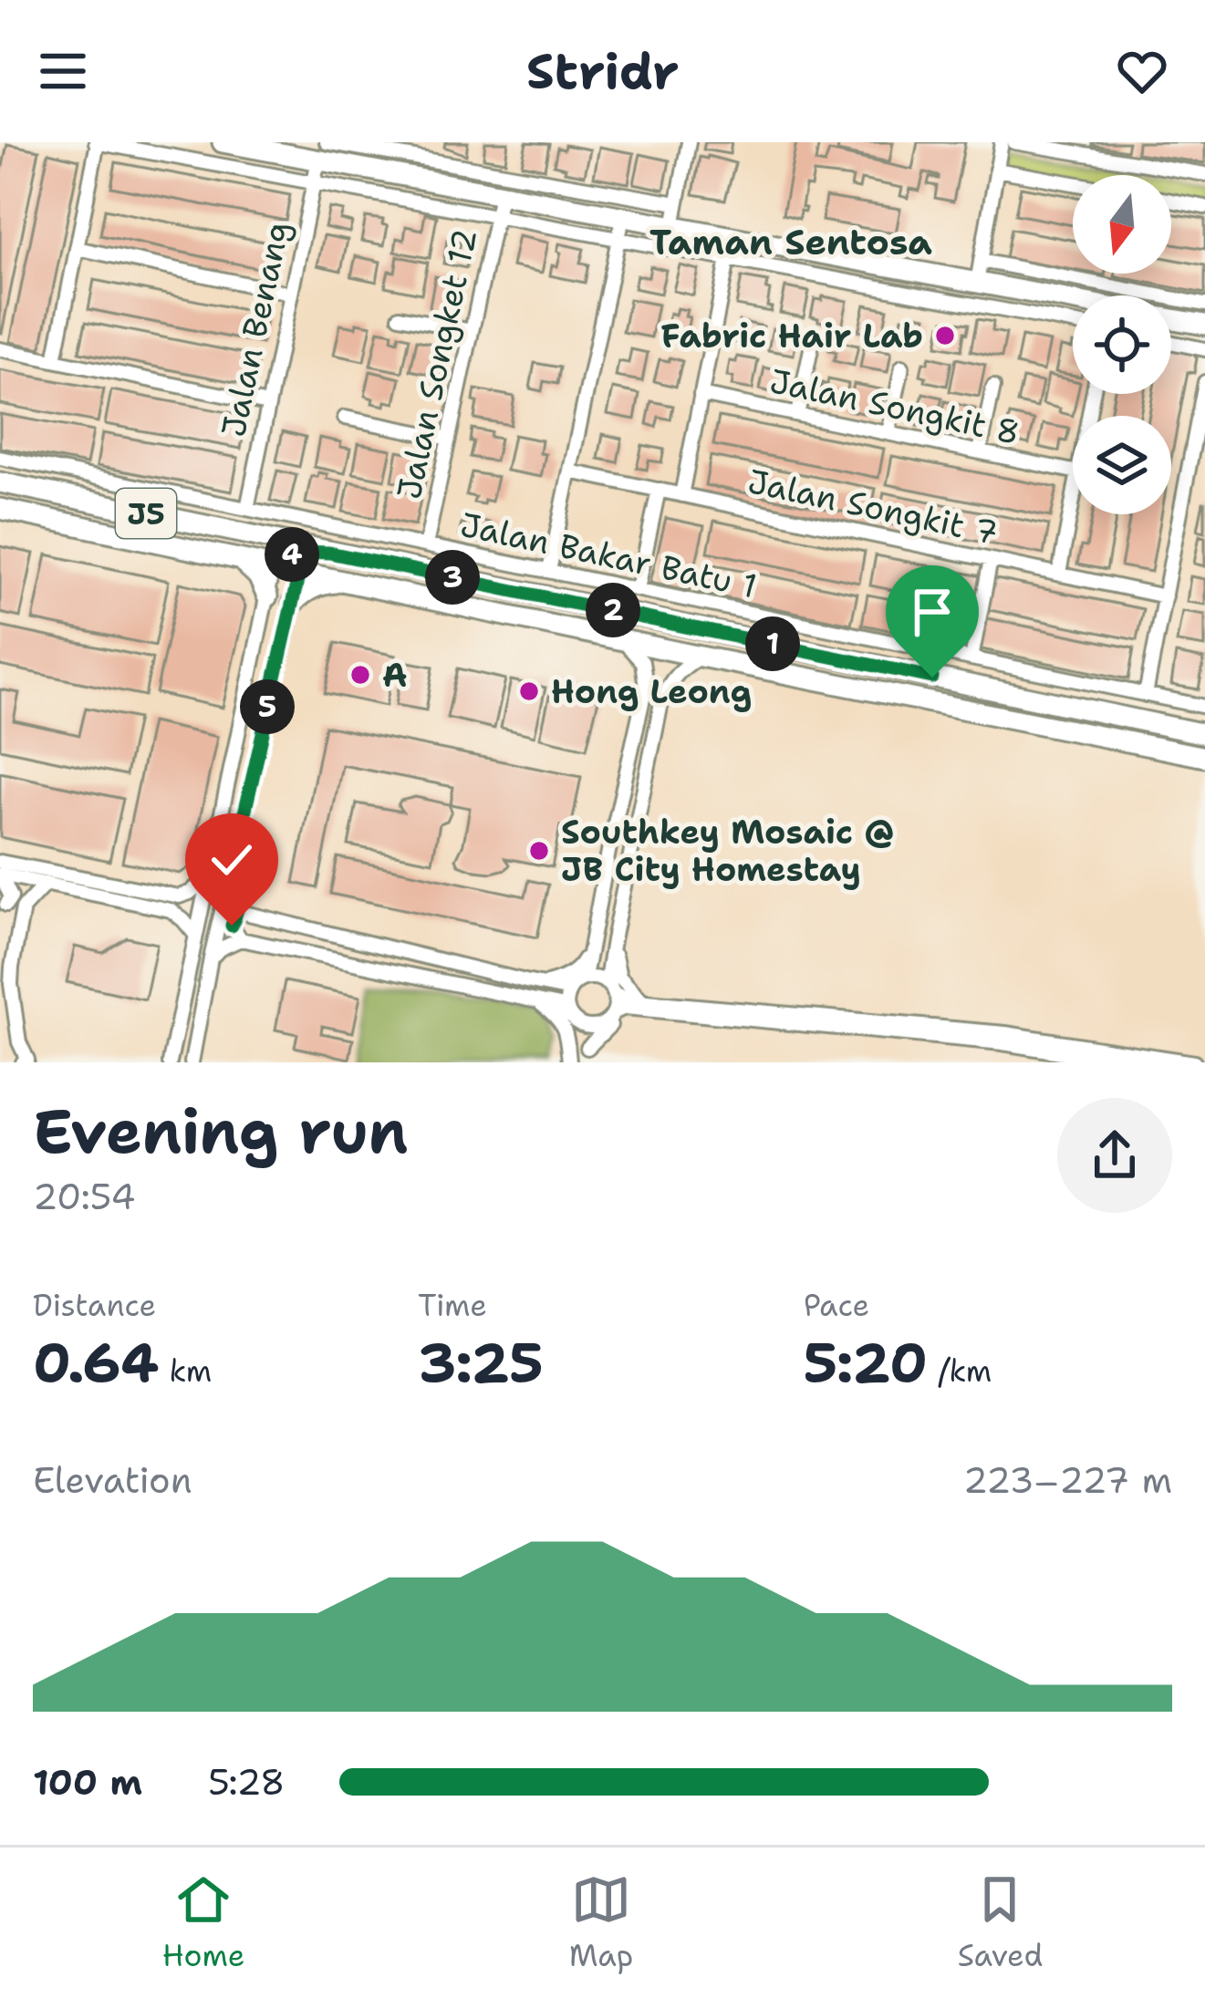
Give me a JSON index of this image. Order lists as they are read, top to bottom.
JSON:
{
  "streets": {
    "main road": ["J5"],
    "street": [
      "Jalan Benang",
      "Jalan Songket 12",
      "Jalan Songkit 8",
      "Jalan Songkit 7",
      "Jalan Bakar Batu 1"
    ]
  },
  "crossings": [
    ["Jalan Benang", "Jalan Bakar Batu 1"],
    ["Jalan Songket 12", "Jalan Bakar Batu 1"]
  ],
  "districts": ["Taman Sentosa"],
  "places": [
    "Fabric Hair Lab",
    "A",
    "Hong Leong",
    "Southkey Mosaic @ JB City Homestay"
  ],
  "north": "bottom",
  "page": {
    "header": "Stridr",
    "pins": [
      "4",
      "3",
      "2",
      "1",
      "5"
    ],
    "heading": ["Evening run", "20:54"],
    "stats": [
      ["Distance", "0.64 km"],
      ["Time", "3:25"],
      ["Pace", "5:20 /km"]
    ],
    "chart": ["Elevation", "223–227 m"],
    "list": [
      {
        "name": "100 m",
        "note": "5:28"
      }
    ],
    "tabs": ["Home", "Map", "Saved"]
  }
}
